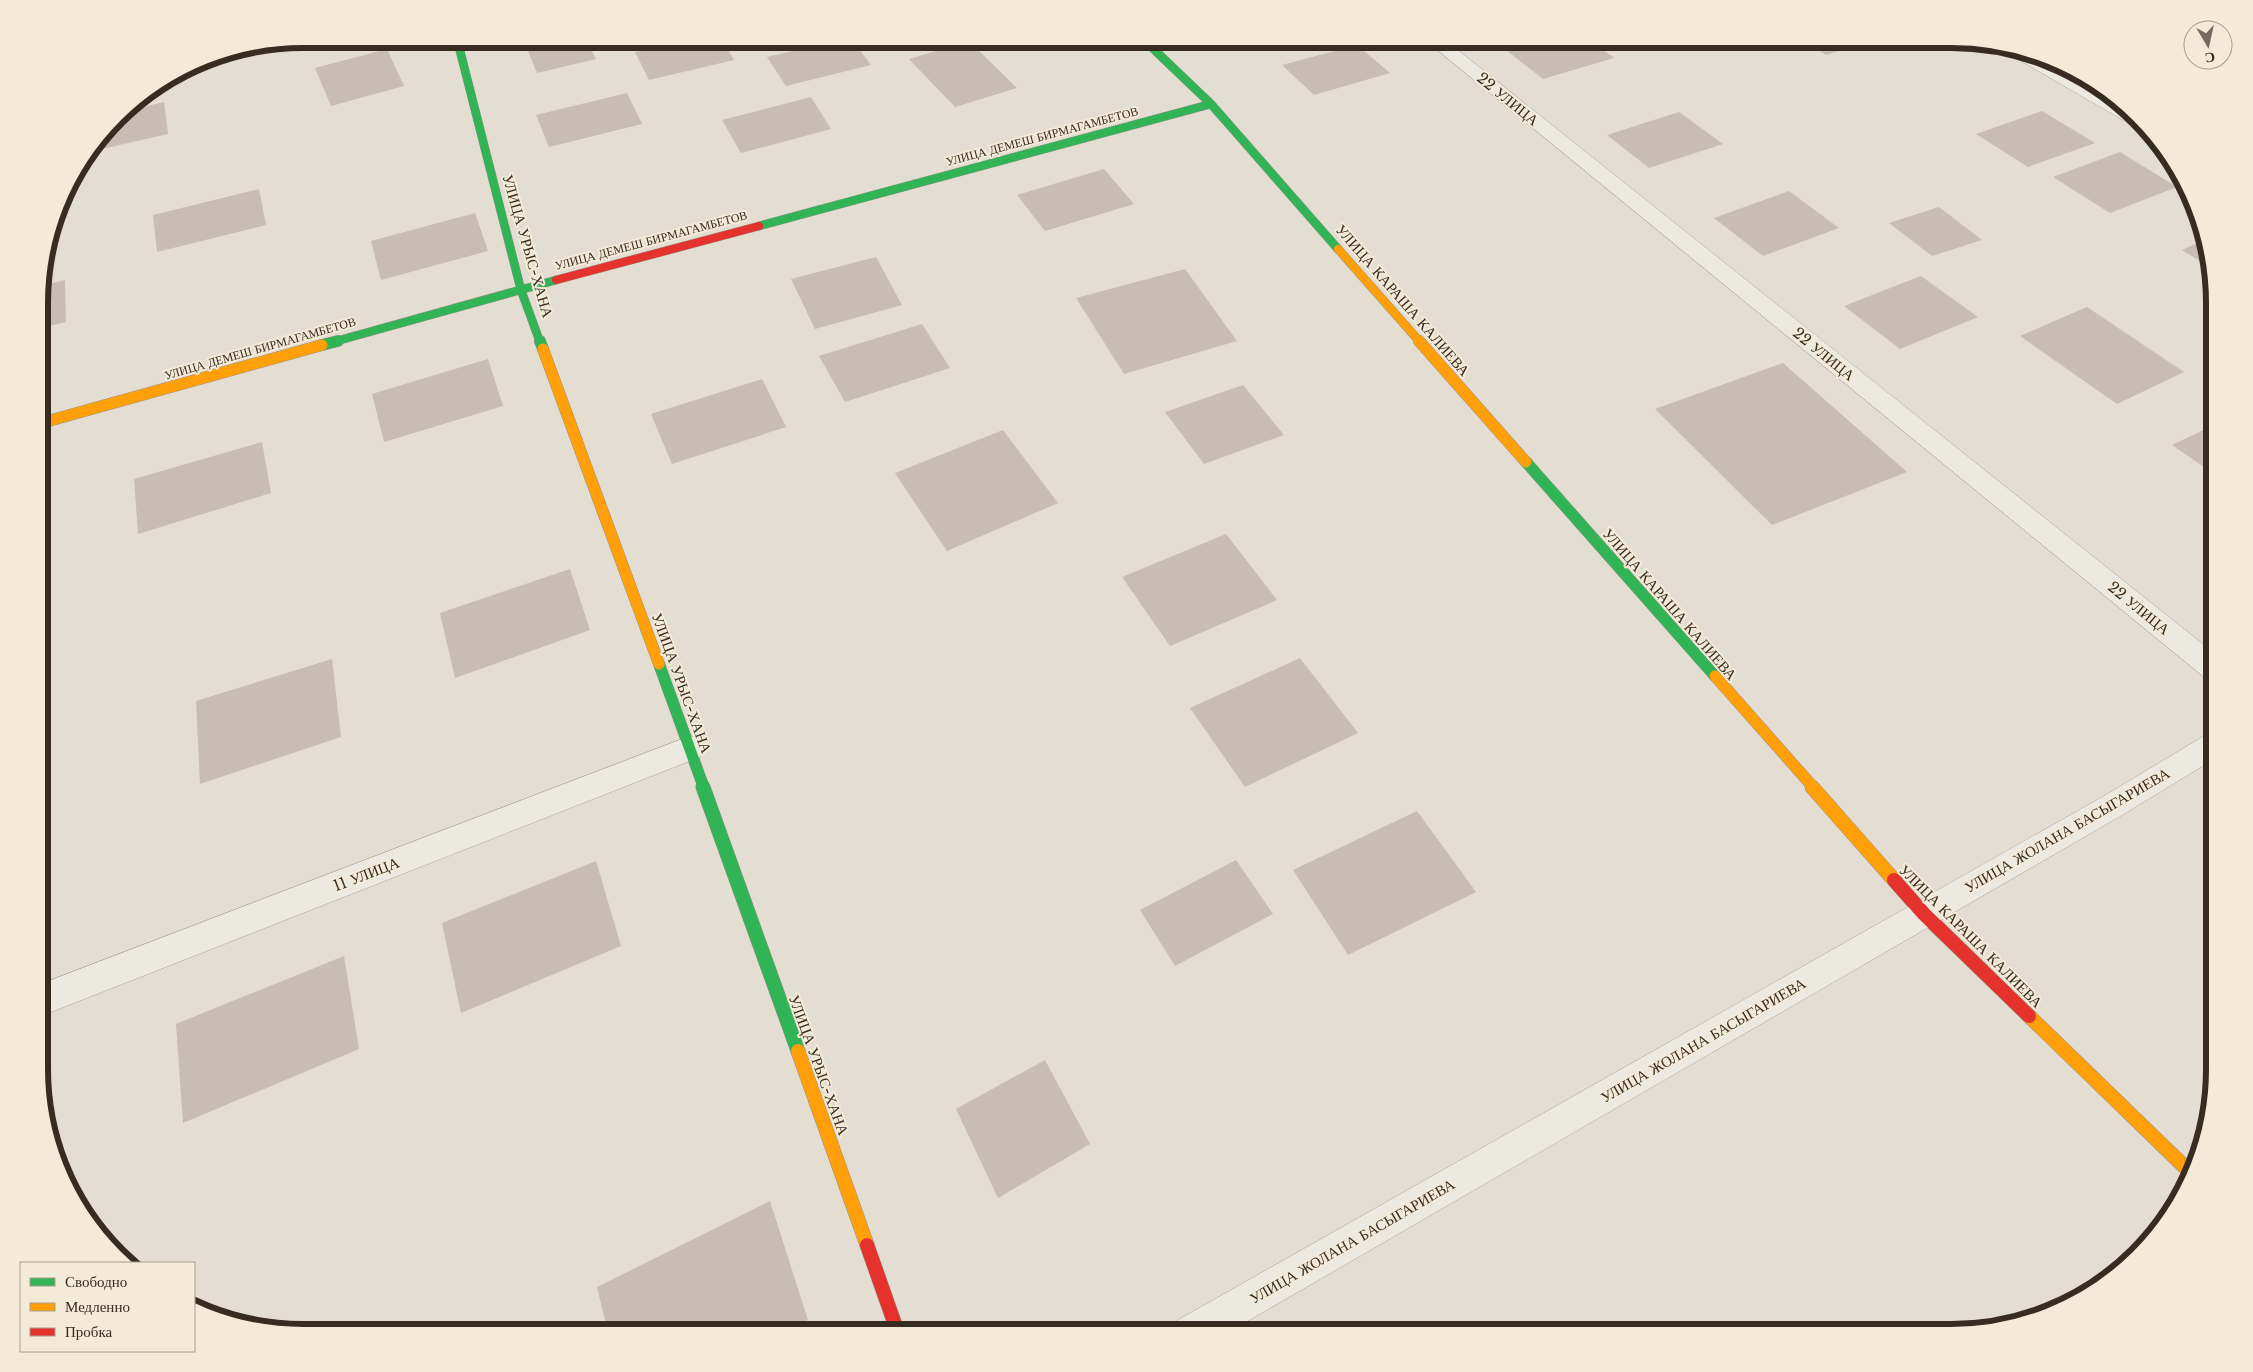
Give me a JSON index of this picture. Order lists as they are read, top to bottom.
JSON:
{
  "streets": {
    "street": [
      "22 УЛИЦА",
      "УЛИЦА ДЕМЕШ БИРМАГАМБЕТОВ",
      "УЛИЦА УРЫС-ХАНА",
      "УЛИЦА КАРАША КАЛИЕВА",
      "УЛИЦА ЖОЛАНА БАСЫГАРИЕВА",
      "11 УЛИЦА"
    ]
  },
  "crossings": [
    ["УЛИЦА ДЕМЕШ БИРМАГАМБЕТОВ", "УЛИЦА УРЫС-ХАНА"],
    ["УЛИЦА ДЕМЕШ БИРМАГАМБЕТОВ", "УЛИЦА КАРАША КАЛИЕВА"],
    ["УЛИЦА УРЫС-ХАНА", "11 УЛИЦА"],
    ["УЛИЦА КАРАША КАЛИЕВА", "УЛИЦА ЖОЛАНА БАСЫГАРИЕВА"]
  ],
  "legend": ["Свободно", "Медленно", "Пробка"],
  "north": "bottom"
}
